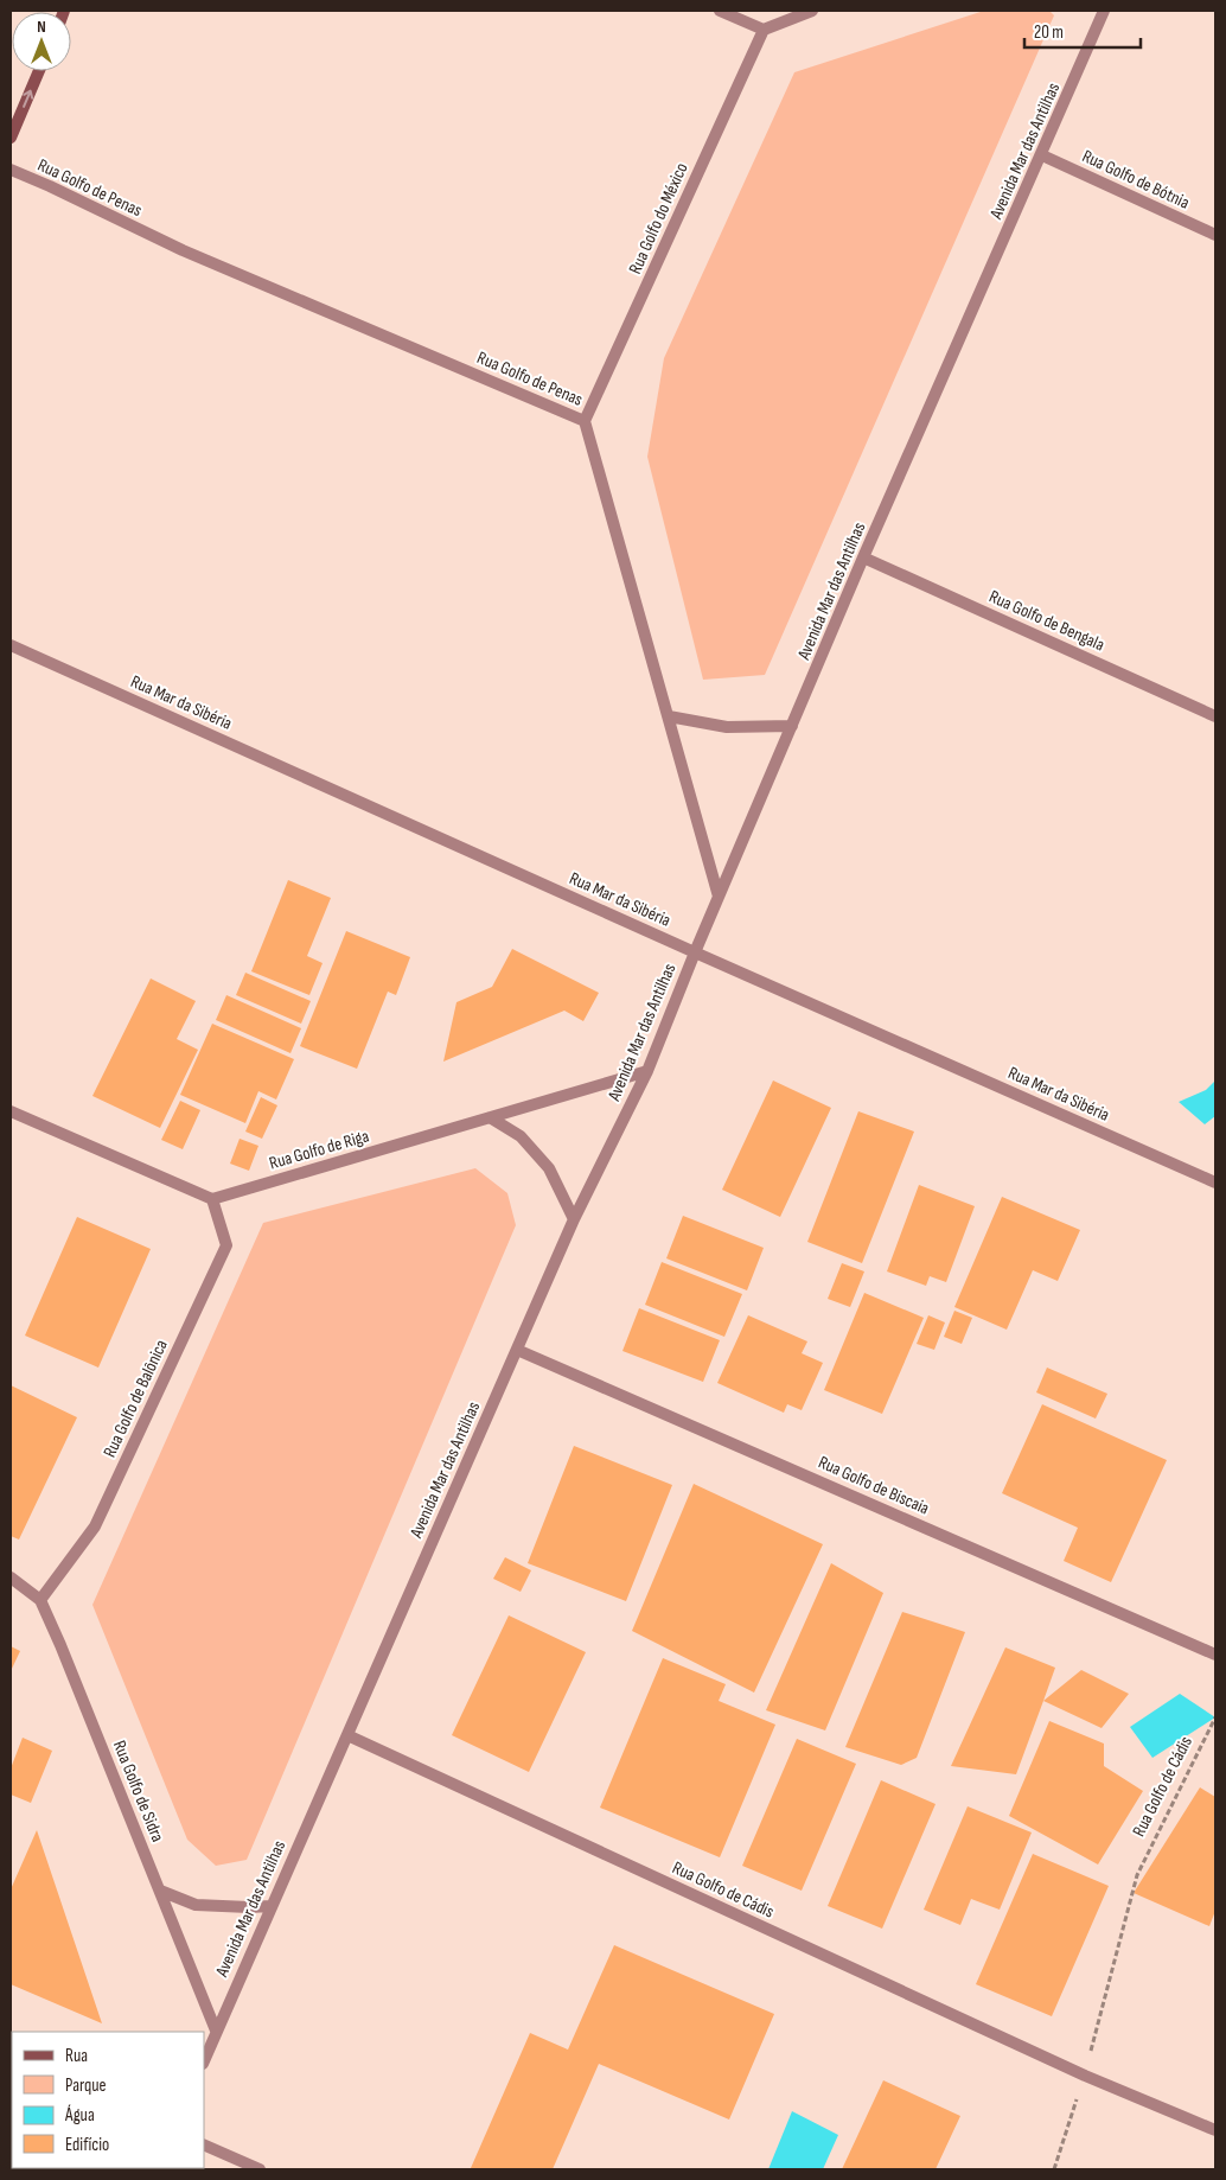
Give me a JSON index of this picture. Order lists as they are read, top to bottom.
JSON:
{
  "streets": {
    "street": [
      "Avenida Mar das Antilhas",
      "Rua Golfo de Bótnia",
      "Rua Golfo de Penas",
      "Rua Golfo do México",
      "Rua Golfo de Bengala",
      "Rua Mar da Sibéria",
      "Rua Golfo de Riga",
      "Rua Golfo de Balônica",
      "Rua Golfo de Biscaia",
      "Rua Golfo de Cádis",
      "Rua Golfo de Sidra"
    ]
  },
  "crossings": [
    ["Avenida Mar das Antilhas", "Rua Golfo de Bótnia"],
    ["Avenida Mar das Antilhas", "Rua Golfo de Penas"],
    ["Avenida Mar das Antilhas", "Rua Golfo de Bengala"],
    ["Avenida Mar das Antilhas", "Rua Mar da Sibéria"],
    ["Avenida Mar das Antilhas", "Rua Golfo de Riga"],
    ["Avenida Mar das Antilhas", "Rua Golfo de Biscaia"],
    ["Avenida Mar das Antilhas", "Rua Golfo de Cádis"],
    ["Avenida Mar das Antilhas", "Rua Golfo de Sidra"],
    ["Rua Golfo de Penas", "Rua Golfo do México"],
    ["Rua Golfo de Riga", "Rua Golfo de Balônica"],
    ["Rua Golfo de Balônica", "Rua Golfo de Sidra"]
  ],
  "legend": [
    "Rua",
    "Parque",
    "Água",
    "Edifício"
  ],
  "scale_bar": "20 m",
  "north": "top"
}
